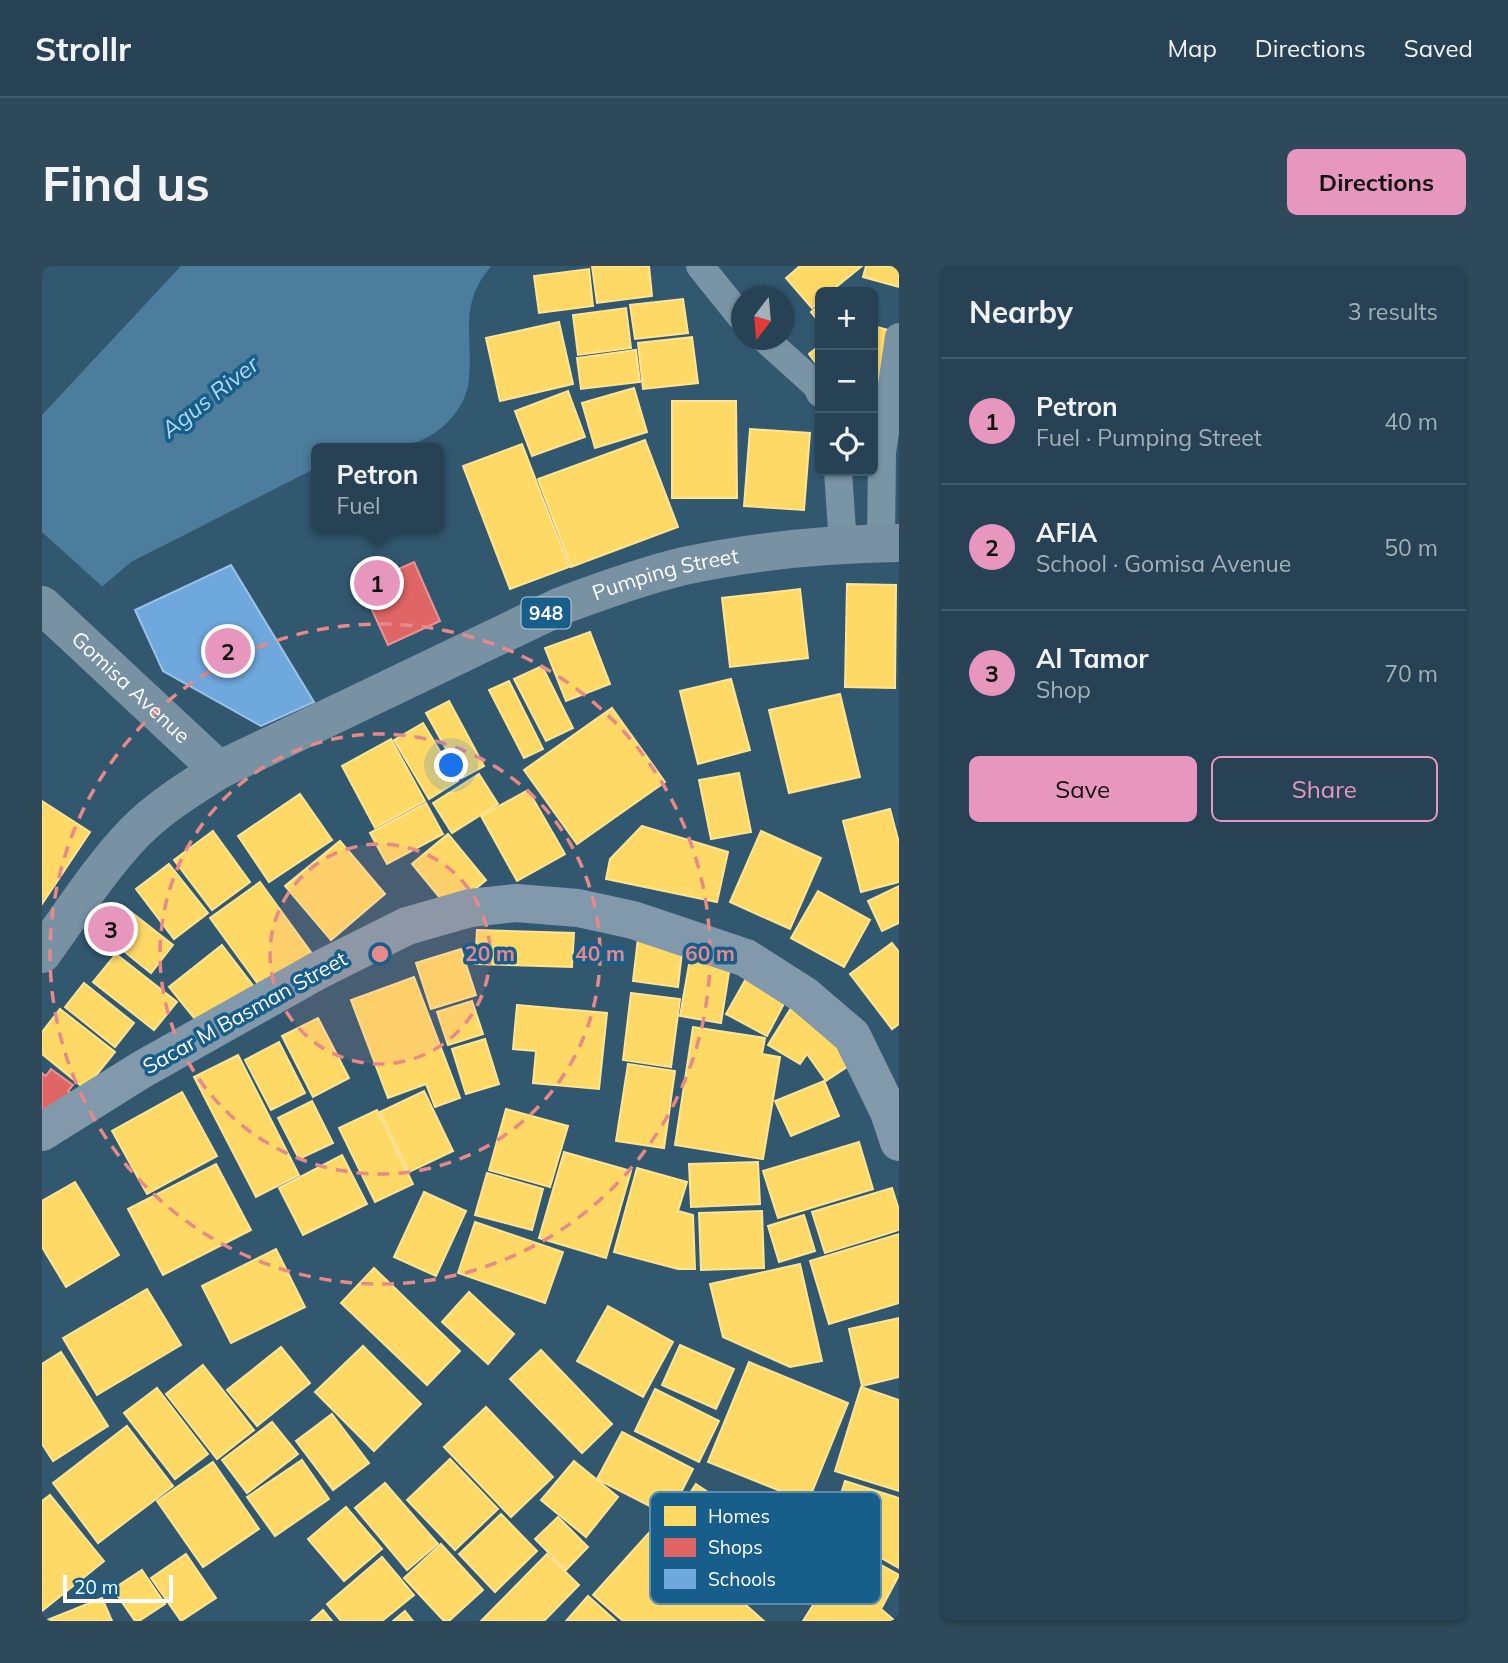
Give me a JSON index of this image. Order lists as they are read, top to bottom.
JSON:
{
  "streets": {
    "main road": [
      "Pumping Street",
      "948",
      "Gomisa Avenue",
      "Sacar M Basman Street"
    ]
  },
  "crossings": [
    ["Pumping Street", "Gomisa Avenue"]
  ],
  "water": ["Agus River"],
  "legend": ["Homes", "Shops", "Schools"],
  "scale_bar": "20 m",
  "north": "bottom",
  "page": {
    "header": "Strollr",
    "nav": ["Map", "Directions", "Saved"],
    "buttons": [
      "Directions",
      ["Save", "Share"]
    ],
    "title": "Find us",
    "heading": ["Nearby", "3 results"],
    "map_buttons": ["+", "−"],
    "list": [
      {
        "mark": "1",
        "name": "Petron",
        "note": "Fuel · Pumping Street",
        "value": "40 m"
      },
      {
        "mark": "2",
        "name": "AFIA",
        "note": "School · Gomisa Avenue",
        "value": "50 m"
      },
      {
        "mark": "3",
        "name": "Al Tamor",
        "note": "Shop",
        "value": "70 m"
      }
    ],
    "popup": ["Petron", "Fuel"],
    "pins": ["1", "2", "3"],
    "scale": "20 m"
  },
  "rings": ["20 m", "40 m", "60 m"]
}
